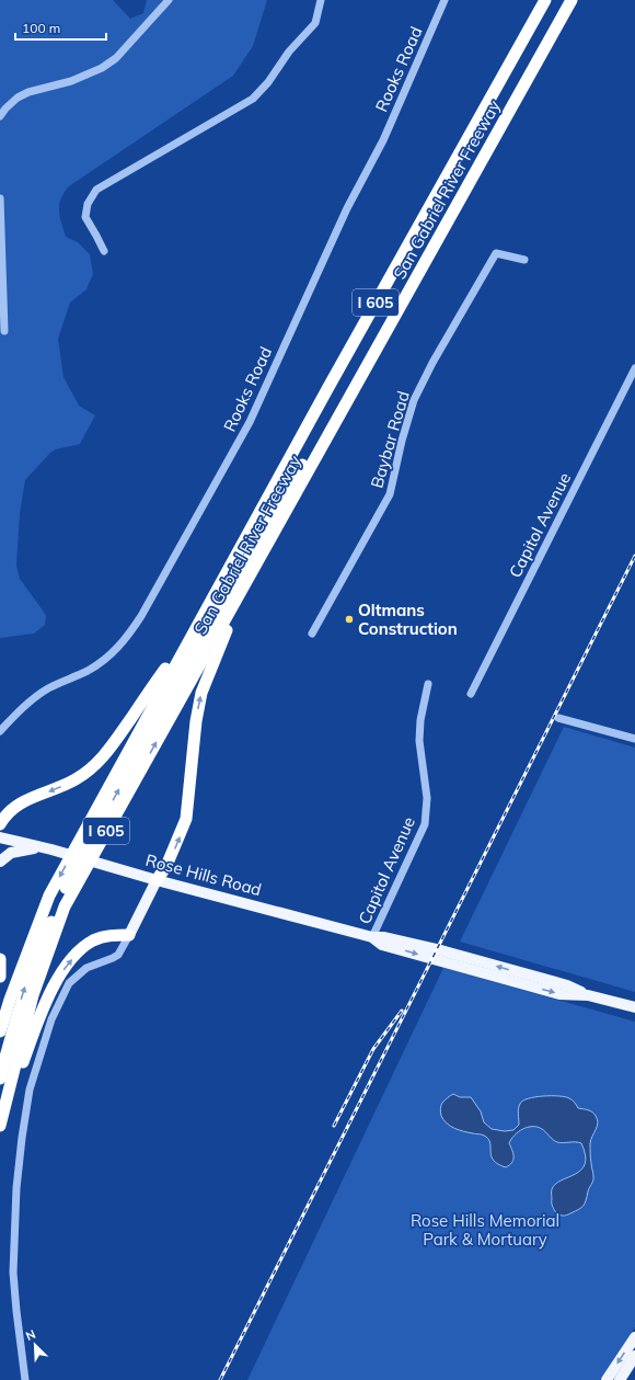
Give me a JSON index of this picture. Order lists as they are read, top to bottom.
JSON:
{
  "streets": {
    "highway": ["San Gabriel River Freeway", "I 605"],
    "main road": ["Rose Hills Road"],
    "street": ["Rooks Road", "Baybar Road", "Capitol Avenue"]
  },
  "crossings": [
    ["Capitol Avenue", "Rose Hills Road"]
  ],
  "parks": ["Rose Hills Memorial Park & Mortuary"],
  "places": ["Oltmans Construction"],
  "scale_bar": "100 m",
  "north": "top left"
}
